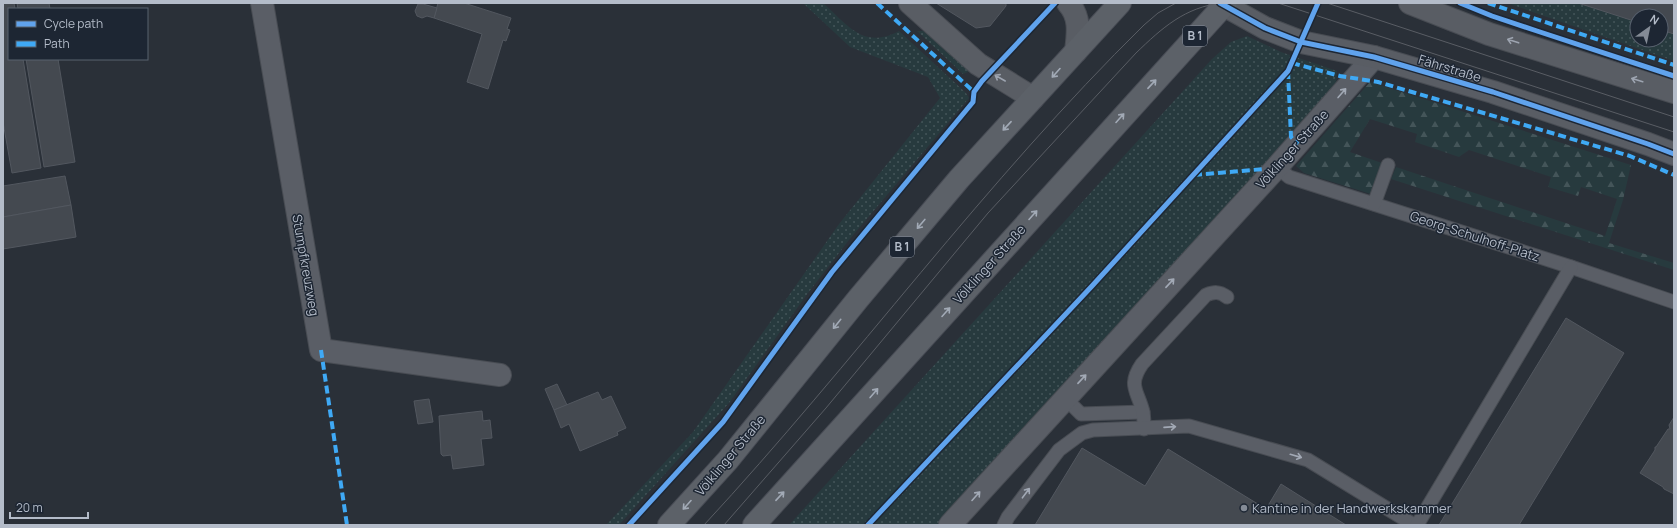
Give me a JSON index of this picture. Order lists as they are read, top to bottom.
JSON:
{
  "streets": {
    "main road": ["B 1", "Völklinger Straße"],
    "street": ["Fährstraße", "Stumpfkreuzweg"],
    "lane": ["Georg-Schulhoff-Platz"]
  },
  "crossings": [
    ["Fährstraße", "Völklinger Straße"],
    ["Völklinger Straße", "Georg-Schulhoff-Platz"]
  ],
  "places": ["Kantine in der Handwerkskammer"],
  "legend": ["Cycle path", "Path"],
  "scale_bar": "20 m",
  "north": "top right"
}
